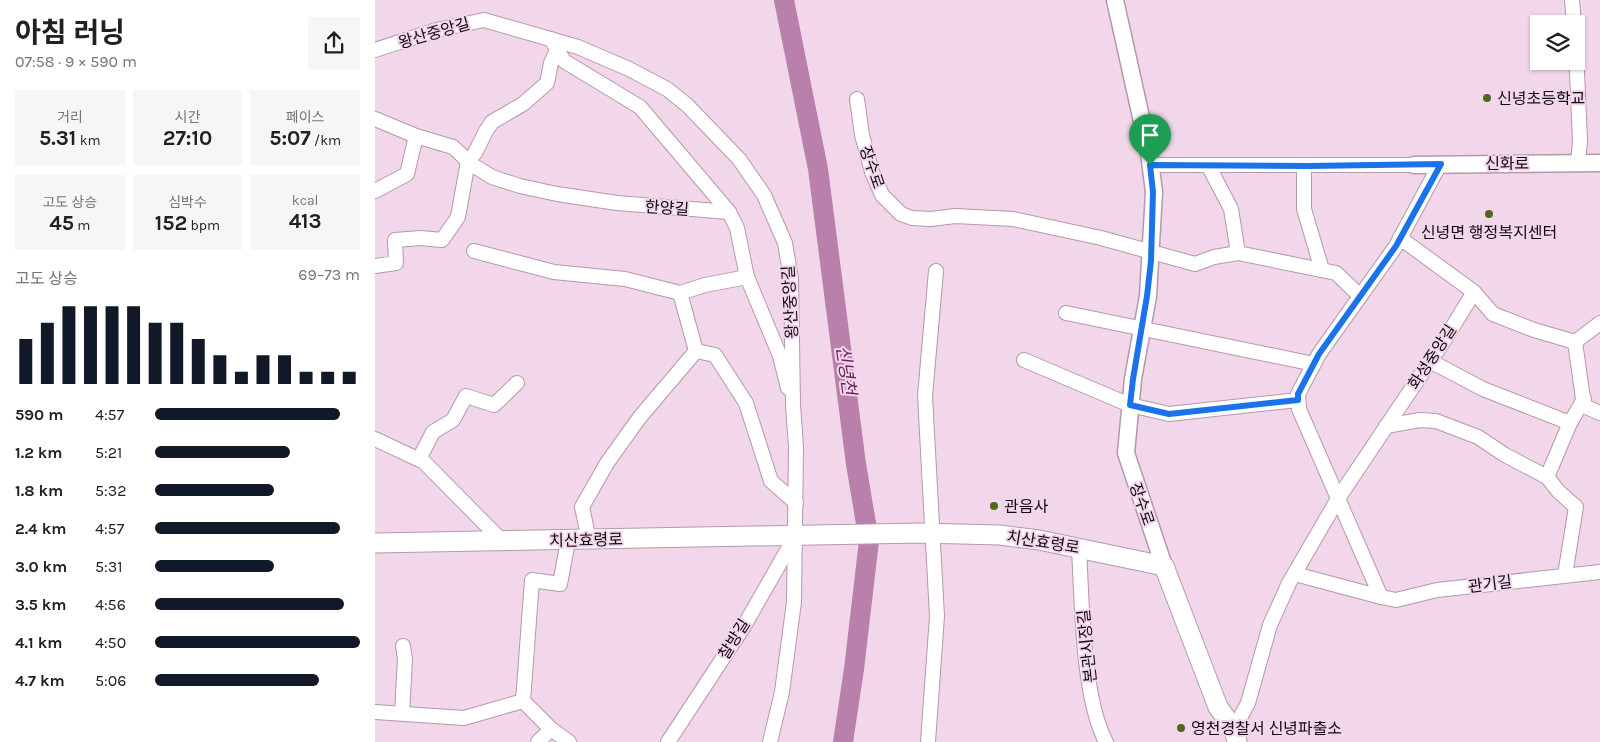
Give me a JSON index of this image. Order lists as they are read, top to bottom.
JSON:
{
  "streets": {
    "main road": ["장수로", "치산효령로"],
    "street": [
      "왕산중앙길",
      "신화로",
      "한양길",
      "화성중앙길",
      "관기길",
      "찰방길",
      "본관시장길"
    ]
  },
  "crossings": [
    ["왕산중앙길", "치산효령로"],
    ["왕산중앙길", "찰방길"],
    ["장수로", "화성중앙길"],
    ["장수로", "치산효령로"],
    ["화성중앙길", "관기길"],
    ["치산효령로", "찰방길"],
    ["치산효령로", "본관시장길"]
  ],
  "water": ["신녕천"],
  "places": [
    "신녕초등학교",
    "신녕면 행정복지센터",
    "관음사",
    "영천경찰서 신녕파출소"
  ],
  "page": {
    "heading": ["아침 러닝", "07:58 · 9 × 590 m"],
    "stats": [
      ["거리", "5.31 km"],
      ["시간", "27:10"],
      ["페이스", "5:07 /km"],
      ["고도 상승", "45 m"],
      ["심박수", "152 bpm"],
      ["kcal", "413"]
    ],
    "chart": ["고도 상승", "69–73 m"],
    "list": [
      {
        "name": "590 m",
        "note": "4:57"
      },
      {
        "name": "1.2 km",
        "note": "5:21"
      },
      {
        "name": "1.8 km",
        "note": "5:32"
      },
      {
        "name": "2.4 km",
        "note": "4:57"
      },
      {
        "name": "3.0 km",
        "note": "5:31"
      },
      {
        "name": "3.5 km",
        "note": "4:56"
      },
      {
        "name": "4.1 km",
        "note": "4:50"
      },
      {
        "name": "4.7 km",
        "note": "5:06"
      }
    ]
  }
}
